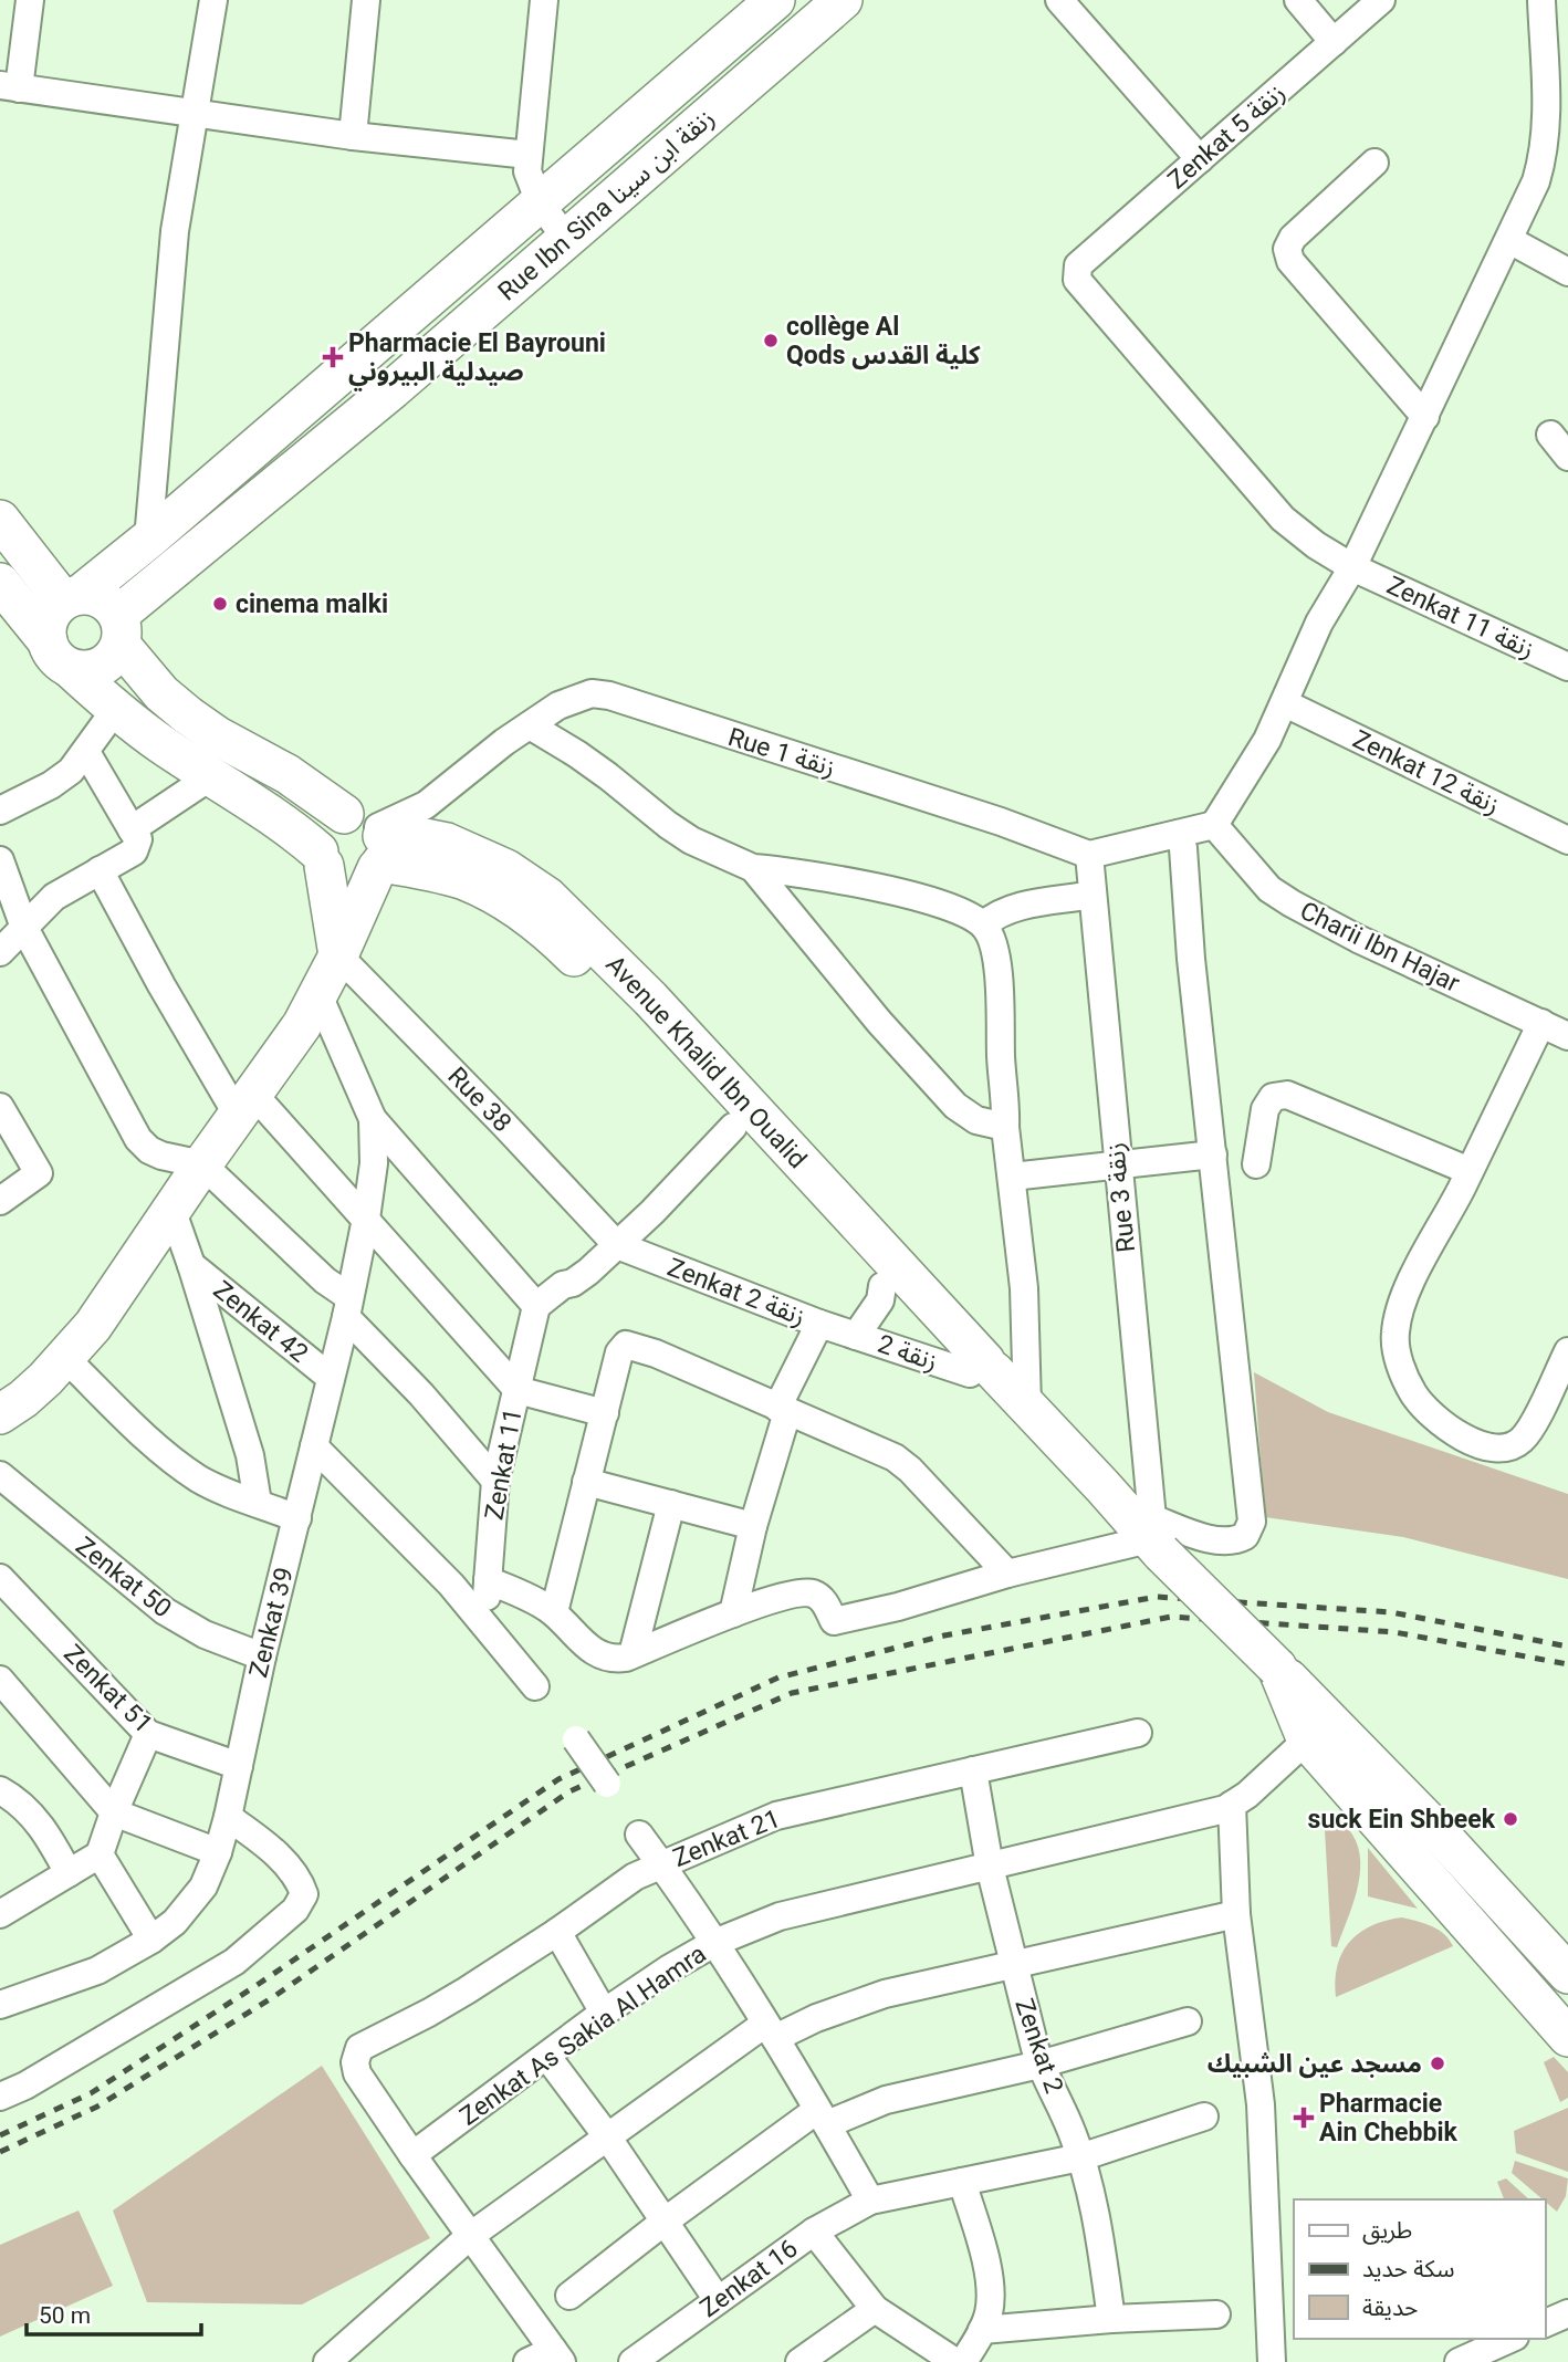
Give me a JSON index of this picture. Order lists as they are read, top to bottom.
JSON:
{
  "streets": {
    "main road": ["Rue Ibn Sina زنقة ابن سينا", "Avenue Khalid Ibn Oualid"],
    "street": [
      "Zenkat 5 زنقة",
      "Zenkat 11 زنقة",
      "Rue 1 زنقة",
      "Zenkat 12 زنقة",
      "Charii Ibn Hajar",
      "Rue 38",
      "Rue 3 زنقة",
      "Zenkat 2 زنقة",
      "Zenkat 42",
      "زنقة 2",
      "Zenkat 11",
      "Zenkat 50",
      "Zenkat 39",
      "Zenkat 51",
      "Zenkat 21",
      "Zenkat As Sakia Al Hamra",
      "Zenkat 2",
      "Zenkat 16"
    ]
  },
  "crossings": [
    ["Zenkat 5 زنقة", "Zenkat 11 زنقة"],
    ["Rue Ibn Sina زنقة ابن سينا", "Avenue Khalid Ibn Oualid"],
    ["Rue 1 زنقة", "Avenue Khalid Ibn Oualid"],
    ["Rue 1 زنقة", "Rue 3 زنقة"],
    ["Avenue Khalid Ibn Oualid", "Rue 3 زنقة"],
    ["Avenue Khalid Ibn Oualid", "زنقة 2"],
    ["Avenue Khalid Ibn Oualid", "Zenkat As Sakia Al Hamra"],
    ["Rue 38", "Zenkat 2 زنقة"],
    ["Zenkat 2 زنقة", "زنقة 2"],
    ["Zenkat 42", "Zenkat 39"],
    ["Zenkat 11", "Zenkat 39"],
    ["Zenkat 50", "Zenkat 39"],
    ["Zenkat 39", "Zenkat 51"],
    ["Zenkat 21", "Zenkat As Sakia Al Hamra"],
    ["Zenkat 21", "Zenkat 2"],
    ["Zenkat As Sakia Al Hamra", "Zenkat 2"],
    ["Zenkat 2", "Zenkat 16"]
  ],
  "places": {
    "other": [
      "collège Al Qods كلية القدس",
      "cinema malki",
      "suck Ein Shbeek",
      "مسجد عين الشبيك"
    ],
    "health": ["Pharmacie El Bayrouni صيدلية البيروني", "Pharmacie Ain Chebbik"]
  },
  "legend": ["طريق", "سكة حديد", "حديقة"],
  "scale_bar": "50 m"
}
